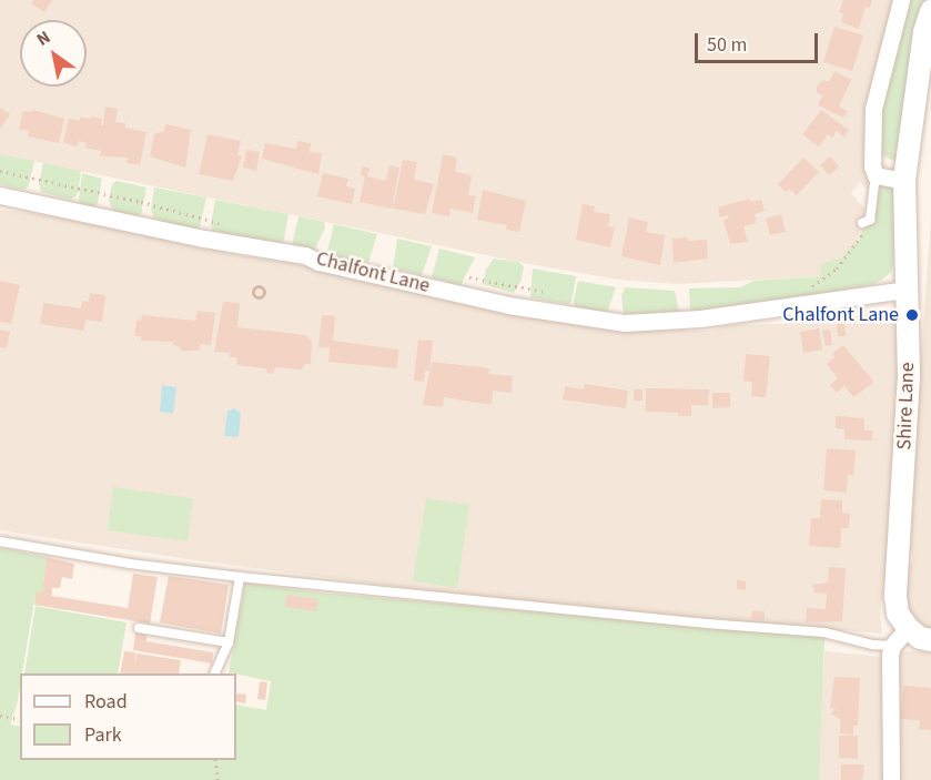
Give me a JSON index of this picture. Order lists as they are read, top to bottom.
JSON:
{
  "streets": {
    "street": ["Chalfont Lane", "Shire Lane"]
  },
  "crossings": [
    ["Chalfont Lane", "Shire Lane"]
  ],
  "places": ["Chalfont Lane"],
  "legend": ["Road", "Park"],
  "scale_bar": "50 m",
  "north": "top left"
}
